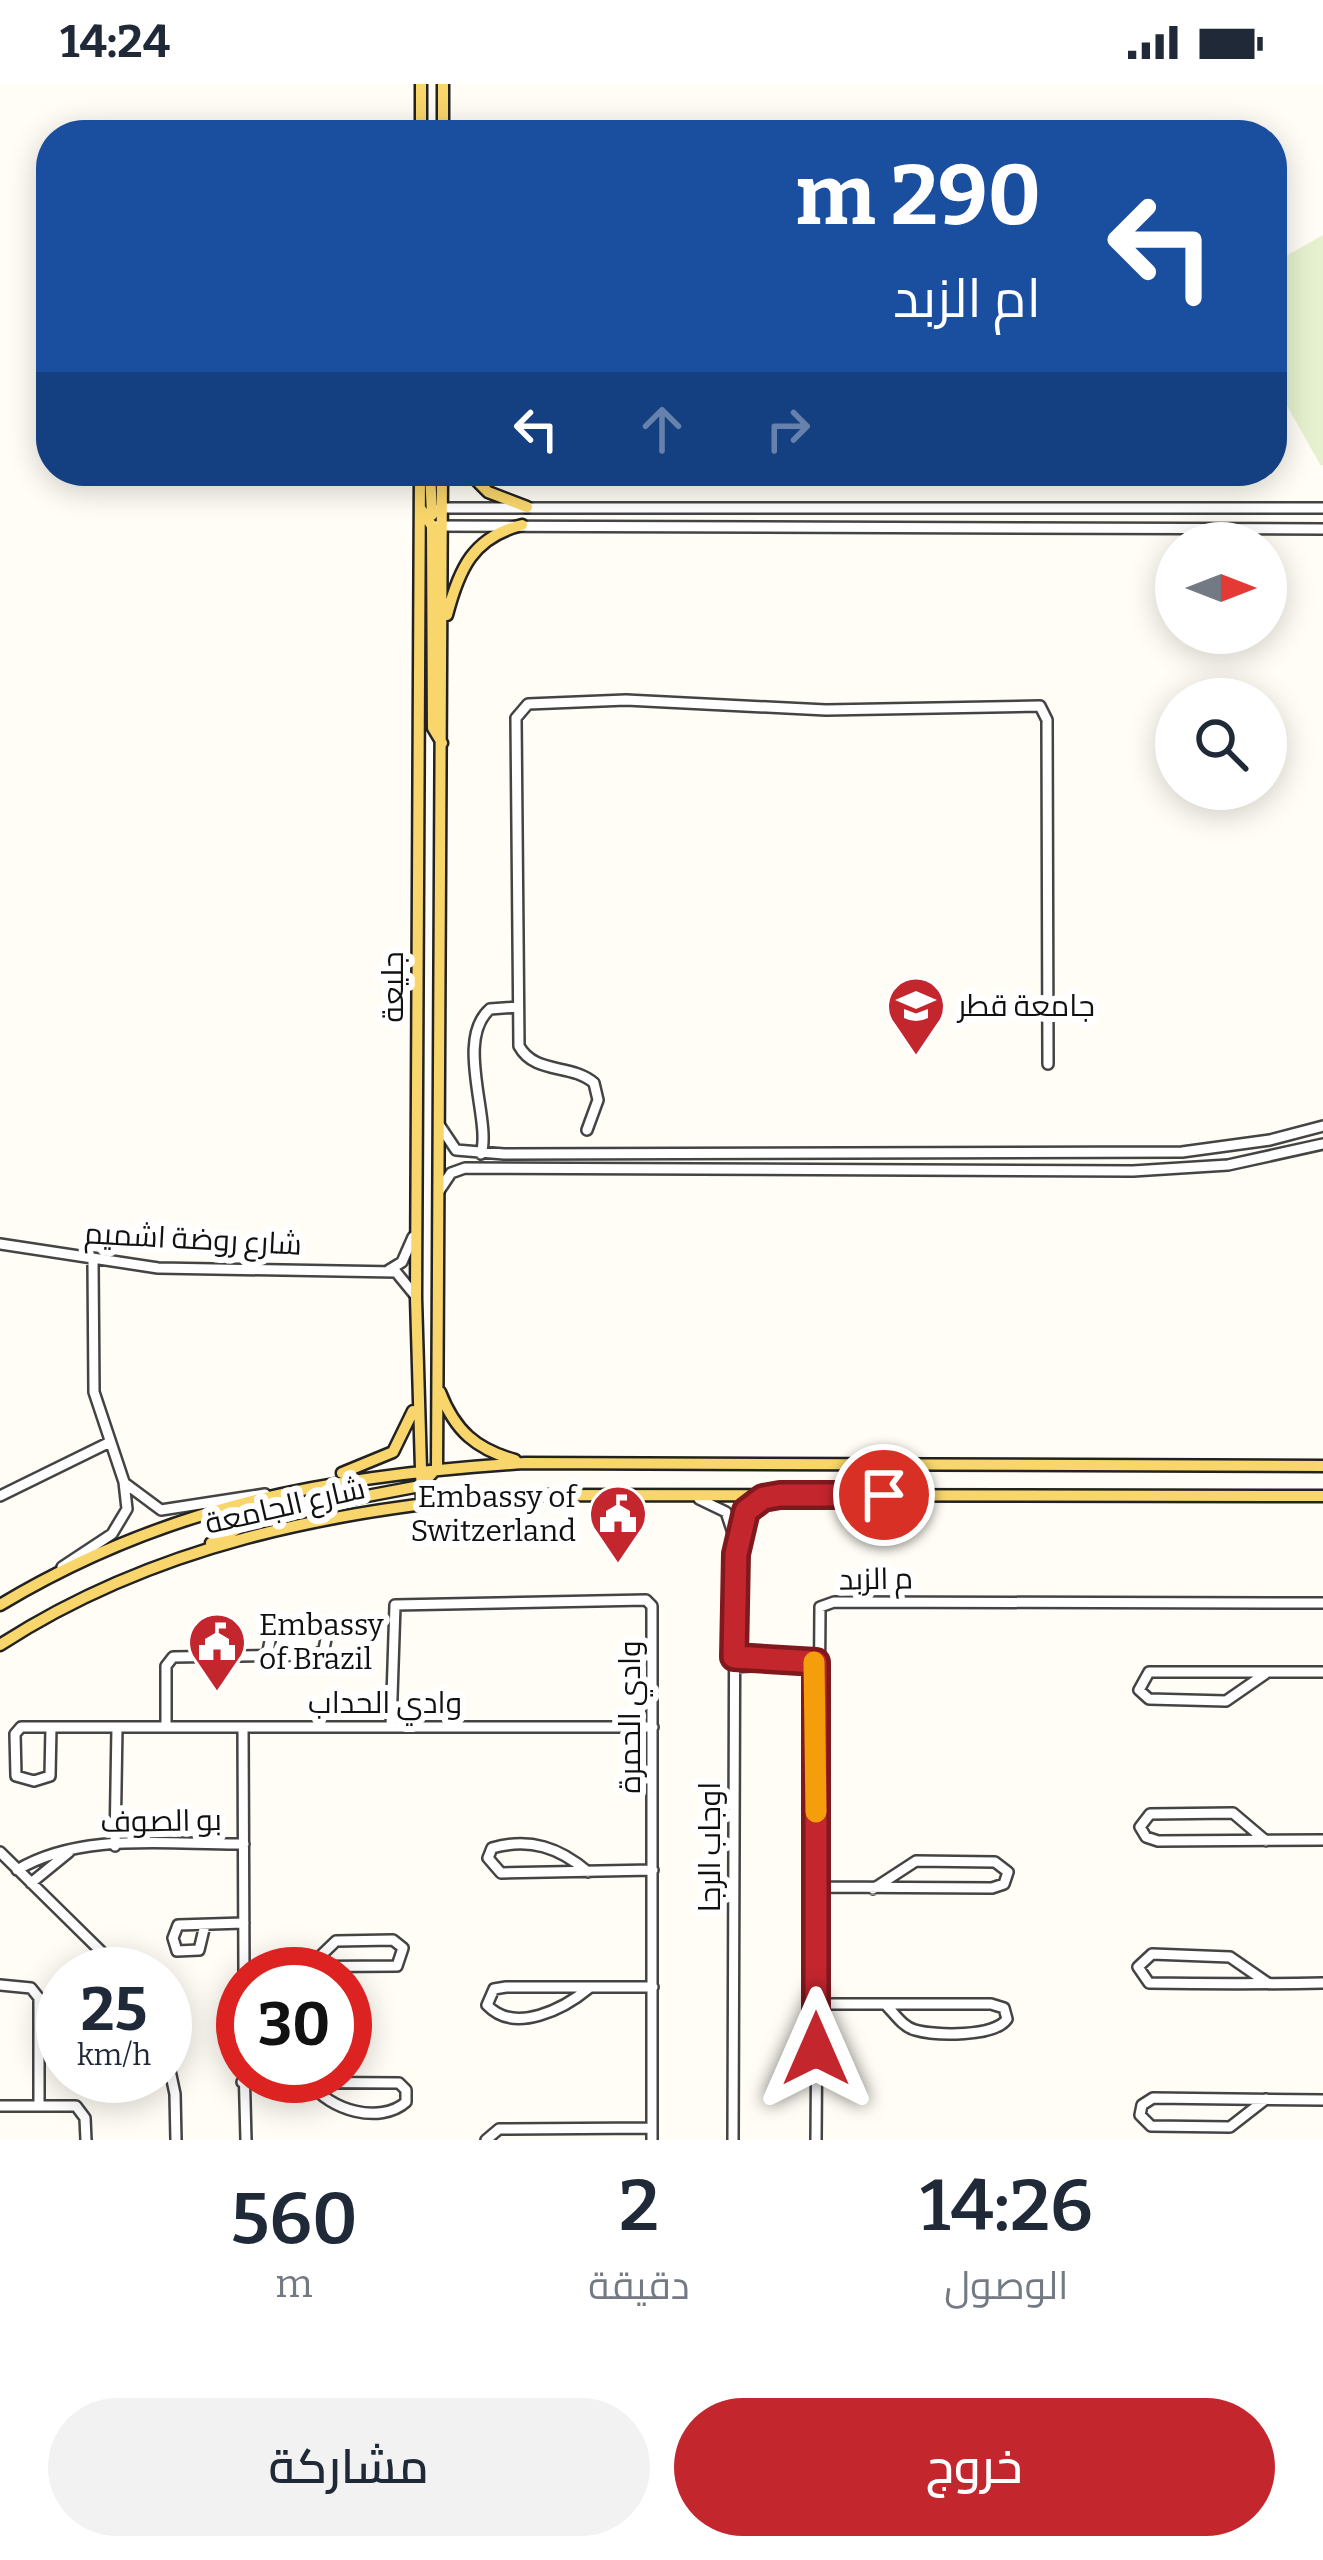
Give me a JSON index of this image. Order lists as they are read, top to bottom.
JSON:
{
  "streets": {
    "main road": ["جليعة", "شارع الجامعة"],
    "street": [
      "شارع روضة اشميم",
      "م الزبد",
      "وادي الحداب",
      "وادي الحمرة",
      "بو الصوف",
      "اوجاب الرجا"
    ]
  },
  "crossings": [
    ["جليعة", "شارع الجامعة"],
    ["شارع الجامعة", "اوجاب الرجا"],
    ["وادي الحداب", "وادي الحمرة"]
  ],
  "places": {
    "school or university": ["جامعة قطر"],
    "public building": ["Embassy of Switzerland", "Embassy of Brazil"]
  },
  "north": "right",
  "page": {
    "status": "14:24",
    "turn": ["290 m", "ام الزبد"],
    "speed": "25 km/h",
    "limit": "30",
    "eta": [
      "14:26",
      "الوصول",
      "2",
      "دقيقة",
      "560",
      "m"
    ],
    "buttons": ["خروج", "مشاركة"]
  }
}
